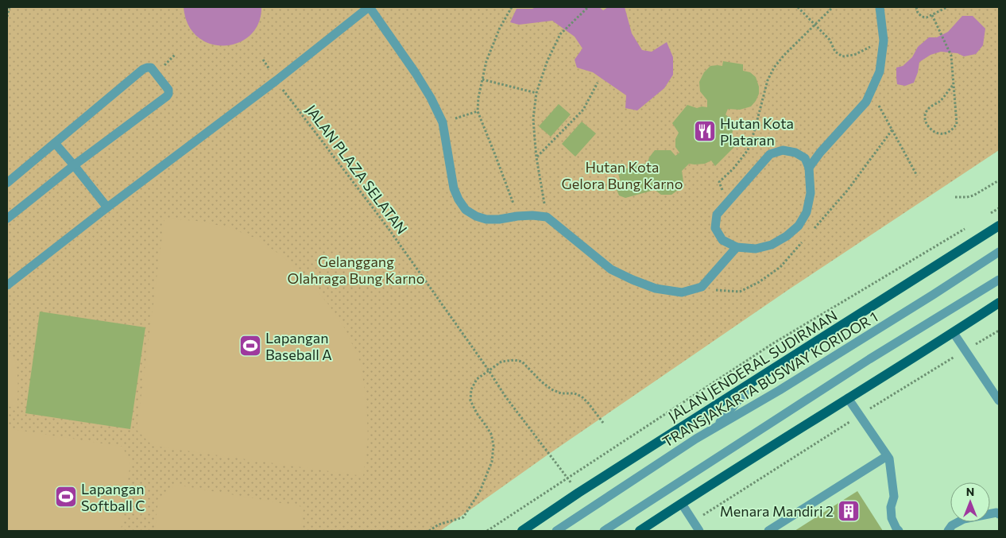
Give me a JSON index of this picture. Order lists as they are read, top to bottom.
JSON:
{
  "streets": {
    "main road": ["JALAN JENDERAL SUDIRMAN"],
    "lane": ["TRANSJAKARTA BUSWAY KORIDOR 1"],
    "path": ["JALAN PLAZA SELATAN"]
  },
  "crossings": [
    ["JALAN PLAZA SELATAN", "JALAN JENDERAL SUDIRMAN"]
  ],
  "parks": ["Hutan Kota Gelora Bung Karno", "Gelanggang Olahraga Bung Karno"],
  "places": {
    "restaurant": ["Hutan Kota Plataran"],
    "sports": ["Lapangan Baseball A", "Lapangan Softball C"],
    "building": ["Menara Mandiri 2"]
  },
  "north": "top"
}
